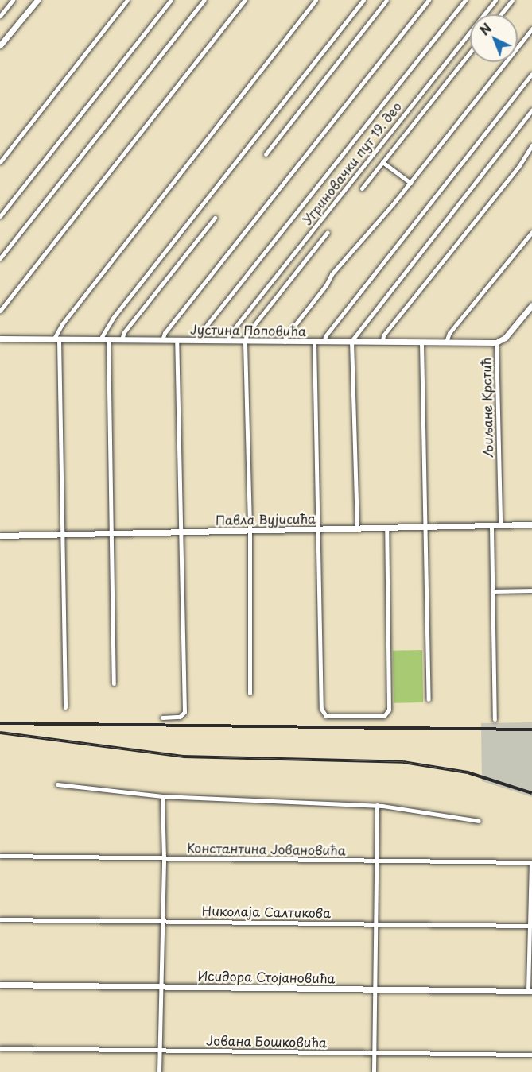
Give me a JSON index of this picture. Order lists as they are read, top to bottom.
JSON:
{
  "streets": {
    "street": [
      "Угриновачки пут 19. део",
      "Јустина Поповића",
      "Љиљане Крстић",
      "Павла Вујисића",
      "Константина Јовановића",
      "Николаја Салтикова",
      "Исидора Стојановића",
      "Јована Бошковића"
    ]
  },
  "crossings": [
    ["Угриновачки пут 19. део", "Јустина Поповића"],
    ["Јустина Поповића", "Љиљане Крстић"],
    ["Љиљане Крстић", "Павла Вујисића"]
  ],
  "north": "top left"
}
